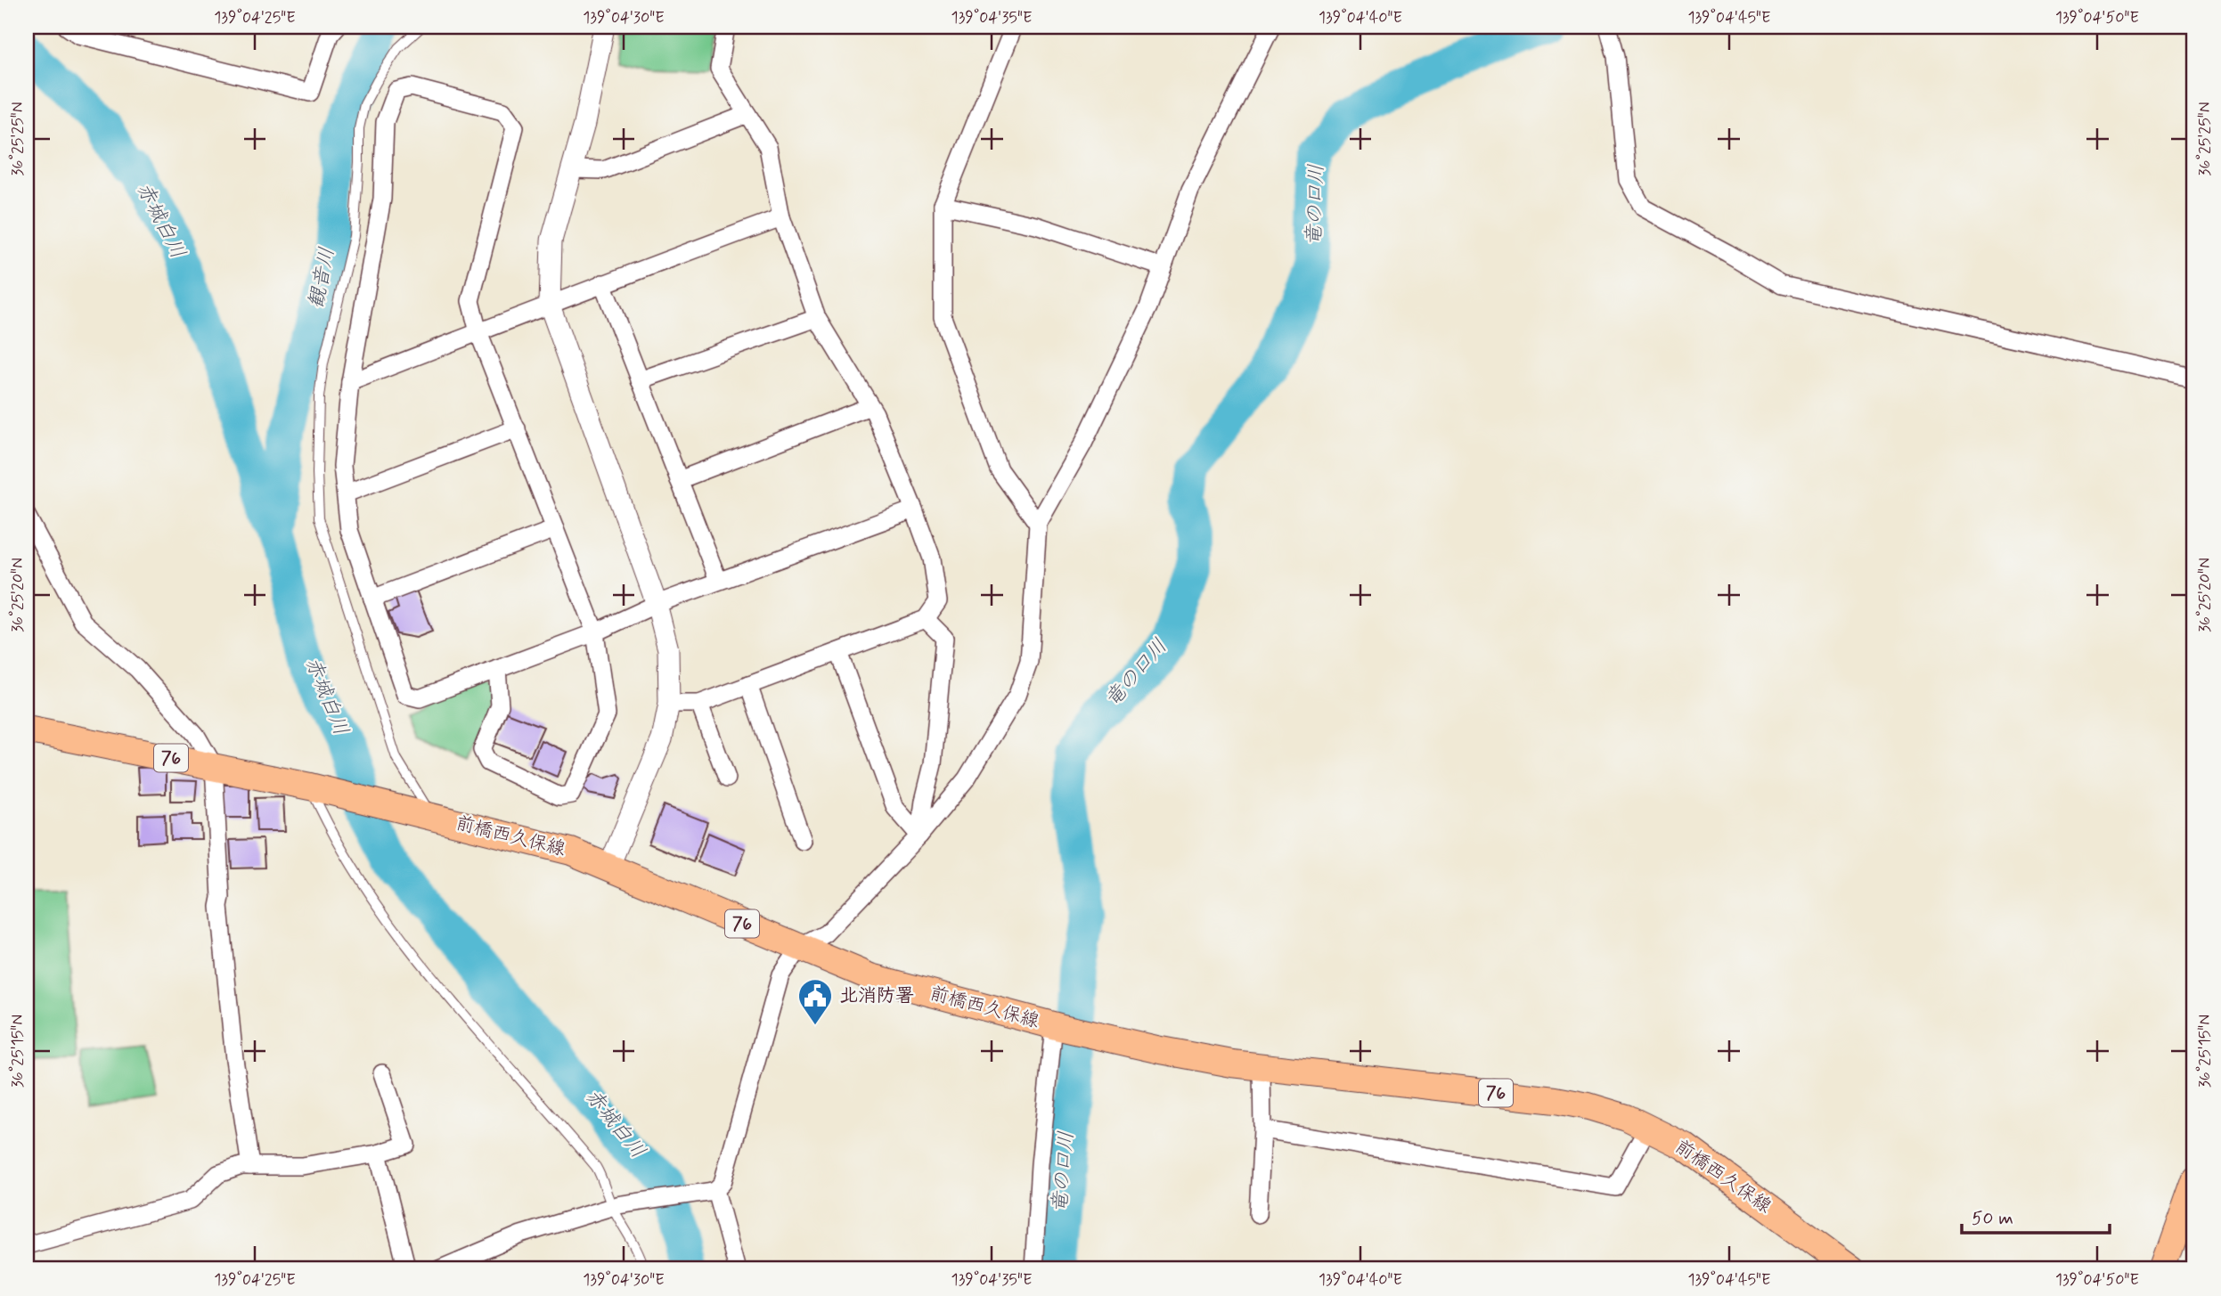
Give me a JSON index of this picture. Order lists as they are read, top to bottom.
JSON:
{
  "streets": {
    "main road": ["76", "前橋西久保線"]
  },
  "water": ["竜の口川", "赤城白川", "観音川"],
  "places": {
    "public building": ["北消防署"]
  },
  "scale_bar": "50 m",
  "coordinates": [
    "139°04'25\"E",
    "139°04'30\"E",
    "139°04'35\"E",
    "139°04'40\"E",
    "139°04'45\"E",
    "139°04'50\"E",
    "36°25'25\"N",
    "36°25'20\"N",
    "36°25'15\"N"
  ]
}
